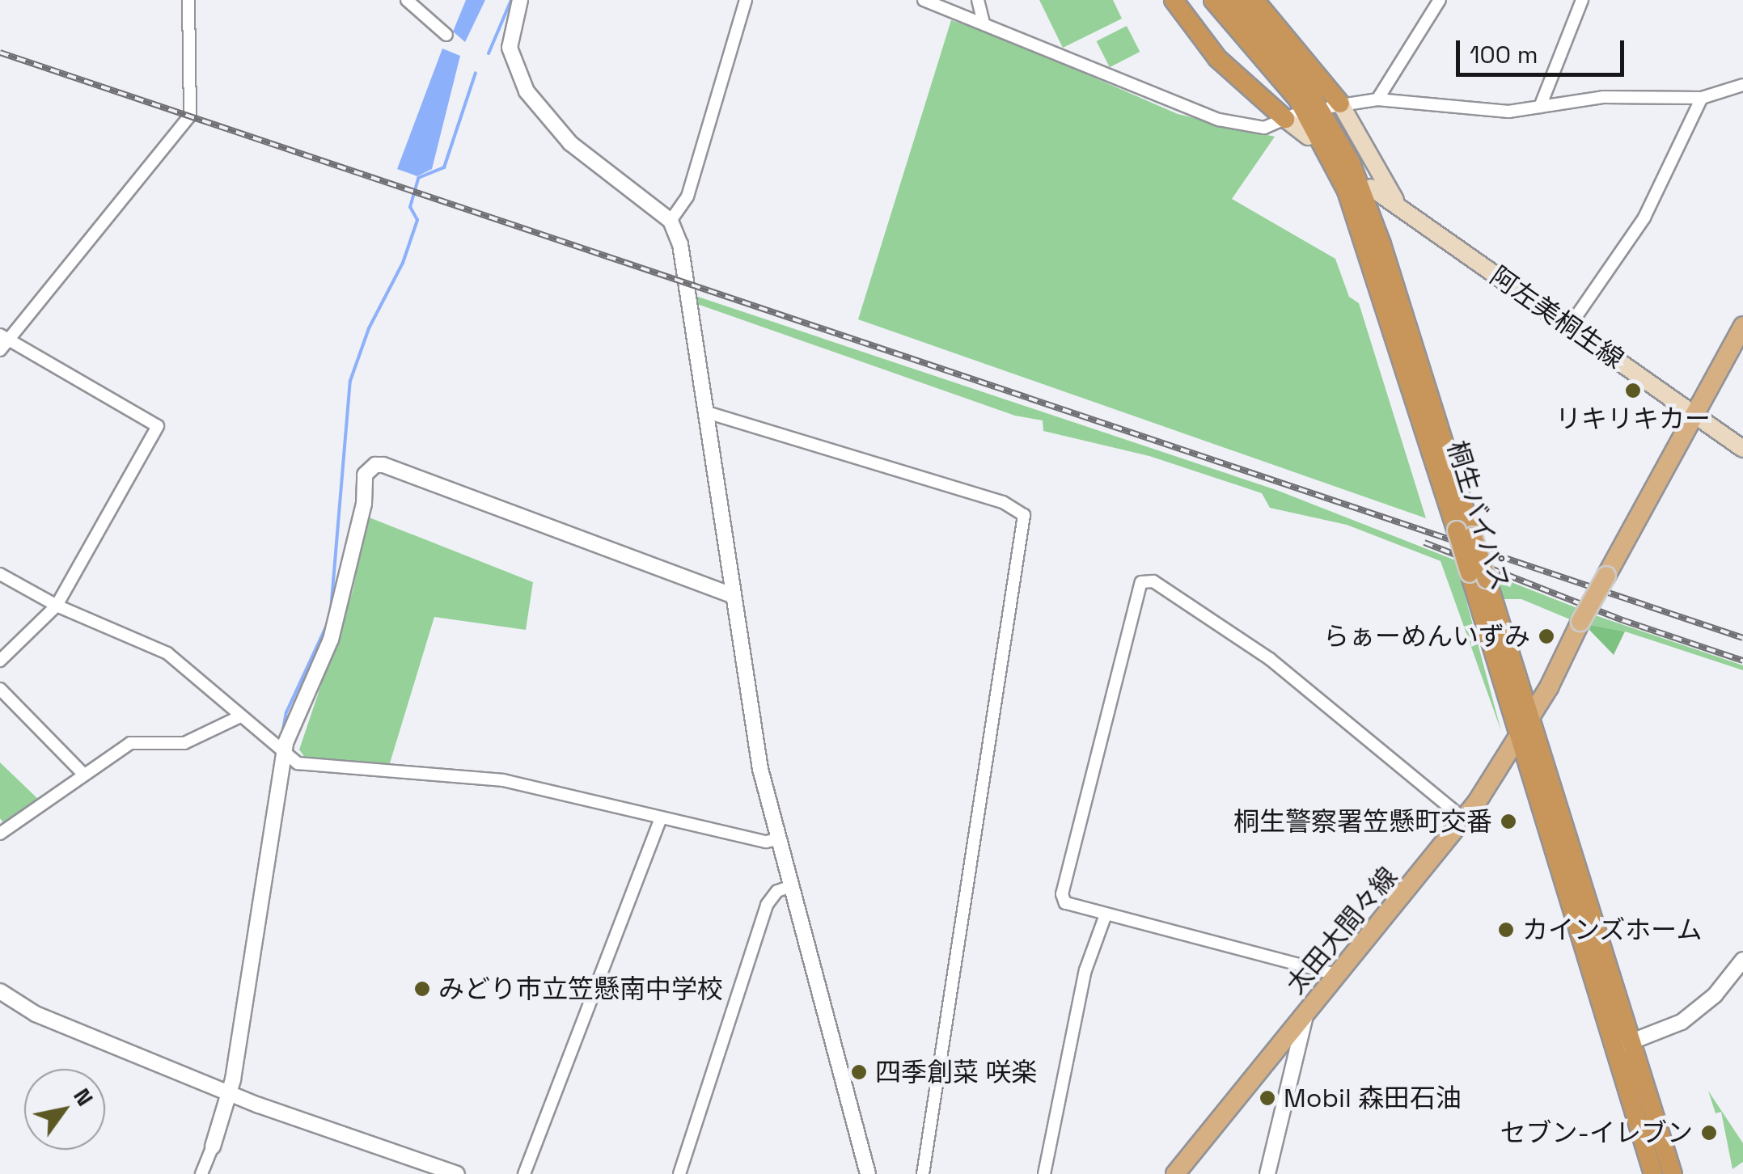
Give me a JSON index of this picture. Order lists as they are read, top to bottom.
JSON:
{
  "streets": {
    "highway": ["桐生バイパス"],
    "main road": ["阿左美桐生線", "太田大間々線"]
  },
  "crossings": [
    ["阿左美桐生線", "太田大間々線"],
    ["桐生バイパス", "太田大間々線"]
  ],
  "places": [
    "リキリキカー",
    "らぁーめんいずみ",
    "桐生警察署笠懸町交番",
    "カインズホーム",
    "みどり市立笠懸南中学校",
    "四季創菜 咲楽",
    "Mobil 森田石油",
    "セブン-イレブン"
  ],
  "scale_bar": "100 m",
  "north": "top right"
}
